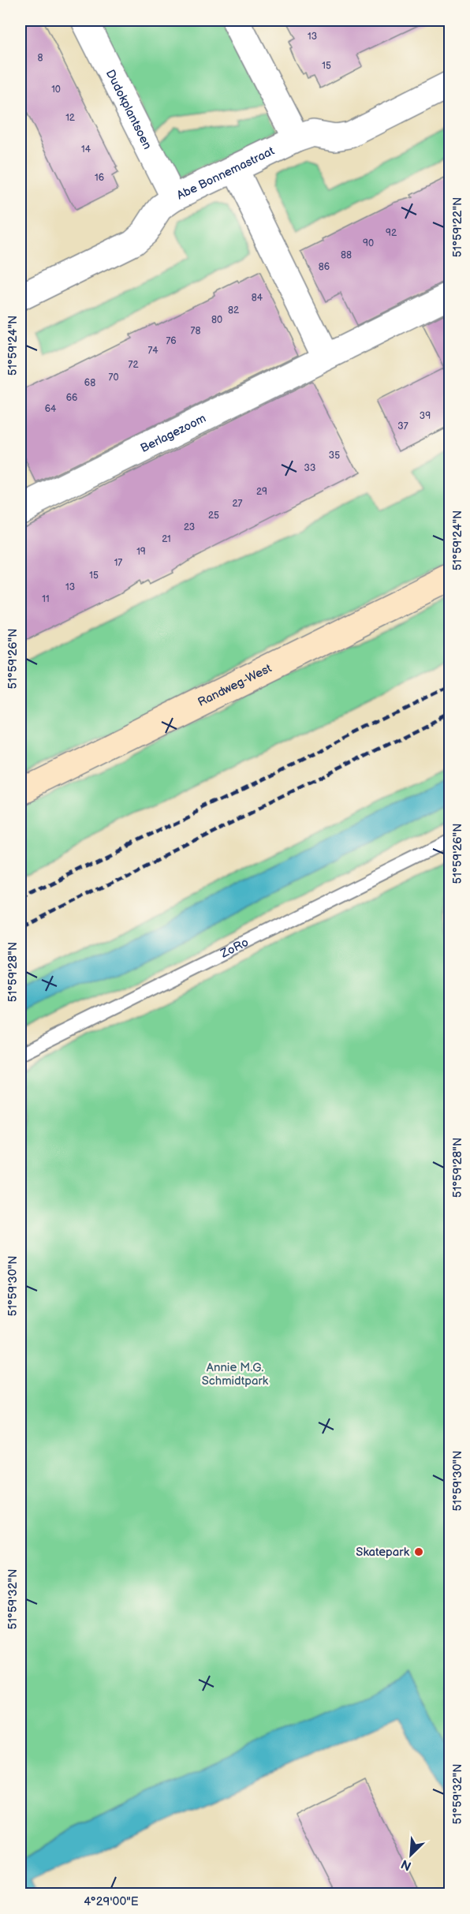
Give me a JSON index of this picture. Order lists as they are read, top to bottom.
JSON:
{
  "streets": {
    "main road": ["Randweg-West"],
    "street": ["Dudokplantsoen", "Abe Bonnemastraat", "Berlagezoom"],
    "lane": ["ZoRo"]
  },
  "crossings": [
    ["Dudokplantsoen", "Abe Bonnemastraat"]
  ],
  "parks": ["Annie M.G. Schmidtpark"],
  "places": ["Skatepark"],
  "house_numbers": [
    "13",
    "8",
    "15",
    "10",
    "12",
    "14",
    "16",
    "92",
    "90",
    "88",
    "86",
    "84",
    "82",
    "80",
    "78",
    "76",
    "74",
    "72",
    "70",
    "68",
    "66",
    "64",
    "39",
    "37",
    "35",
    "33",
    "29",
    "27",
    "25",
    "23",
    "21",
    "19",
    "17",
    "15",
    "13",
    "11"
  ],
  "north": "bottom left",
  "coordinates": [
    "51°59'22\"N",
    "51°59'24\"N",
    "51°59'26\"N",
    "51°59'28\"N",
    "51°59'30\"N",
    "51°59'32\"N",
    "4°29'00\"E"
  ]
}
